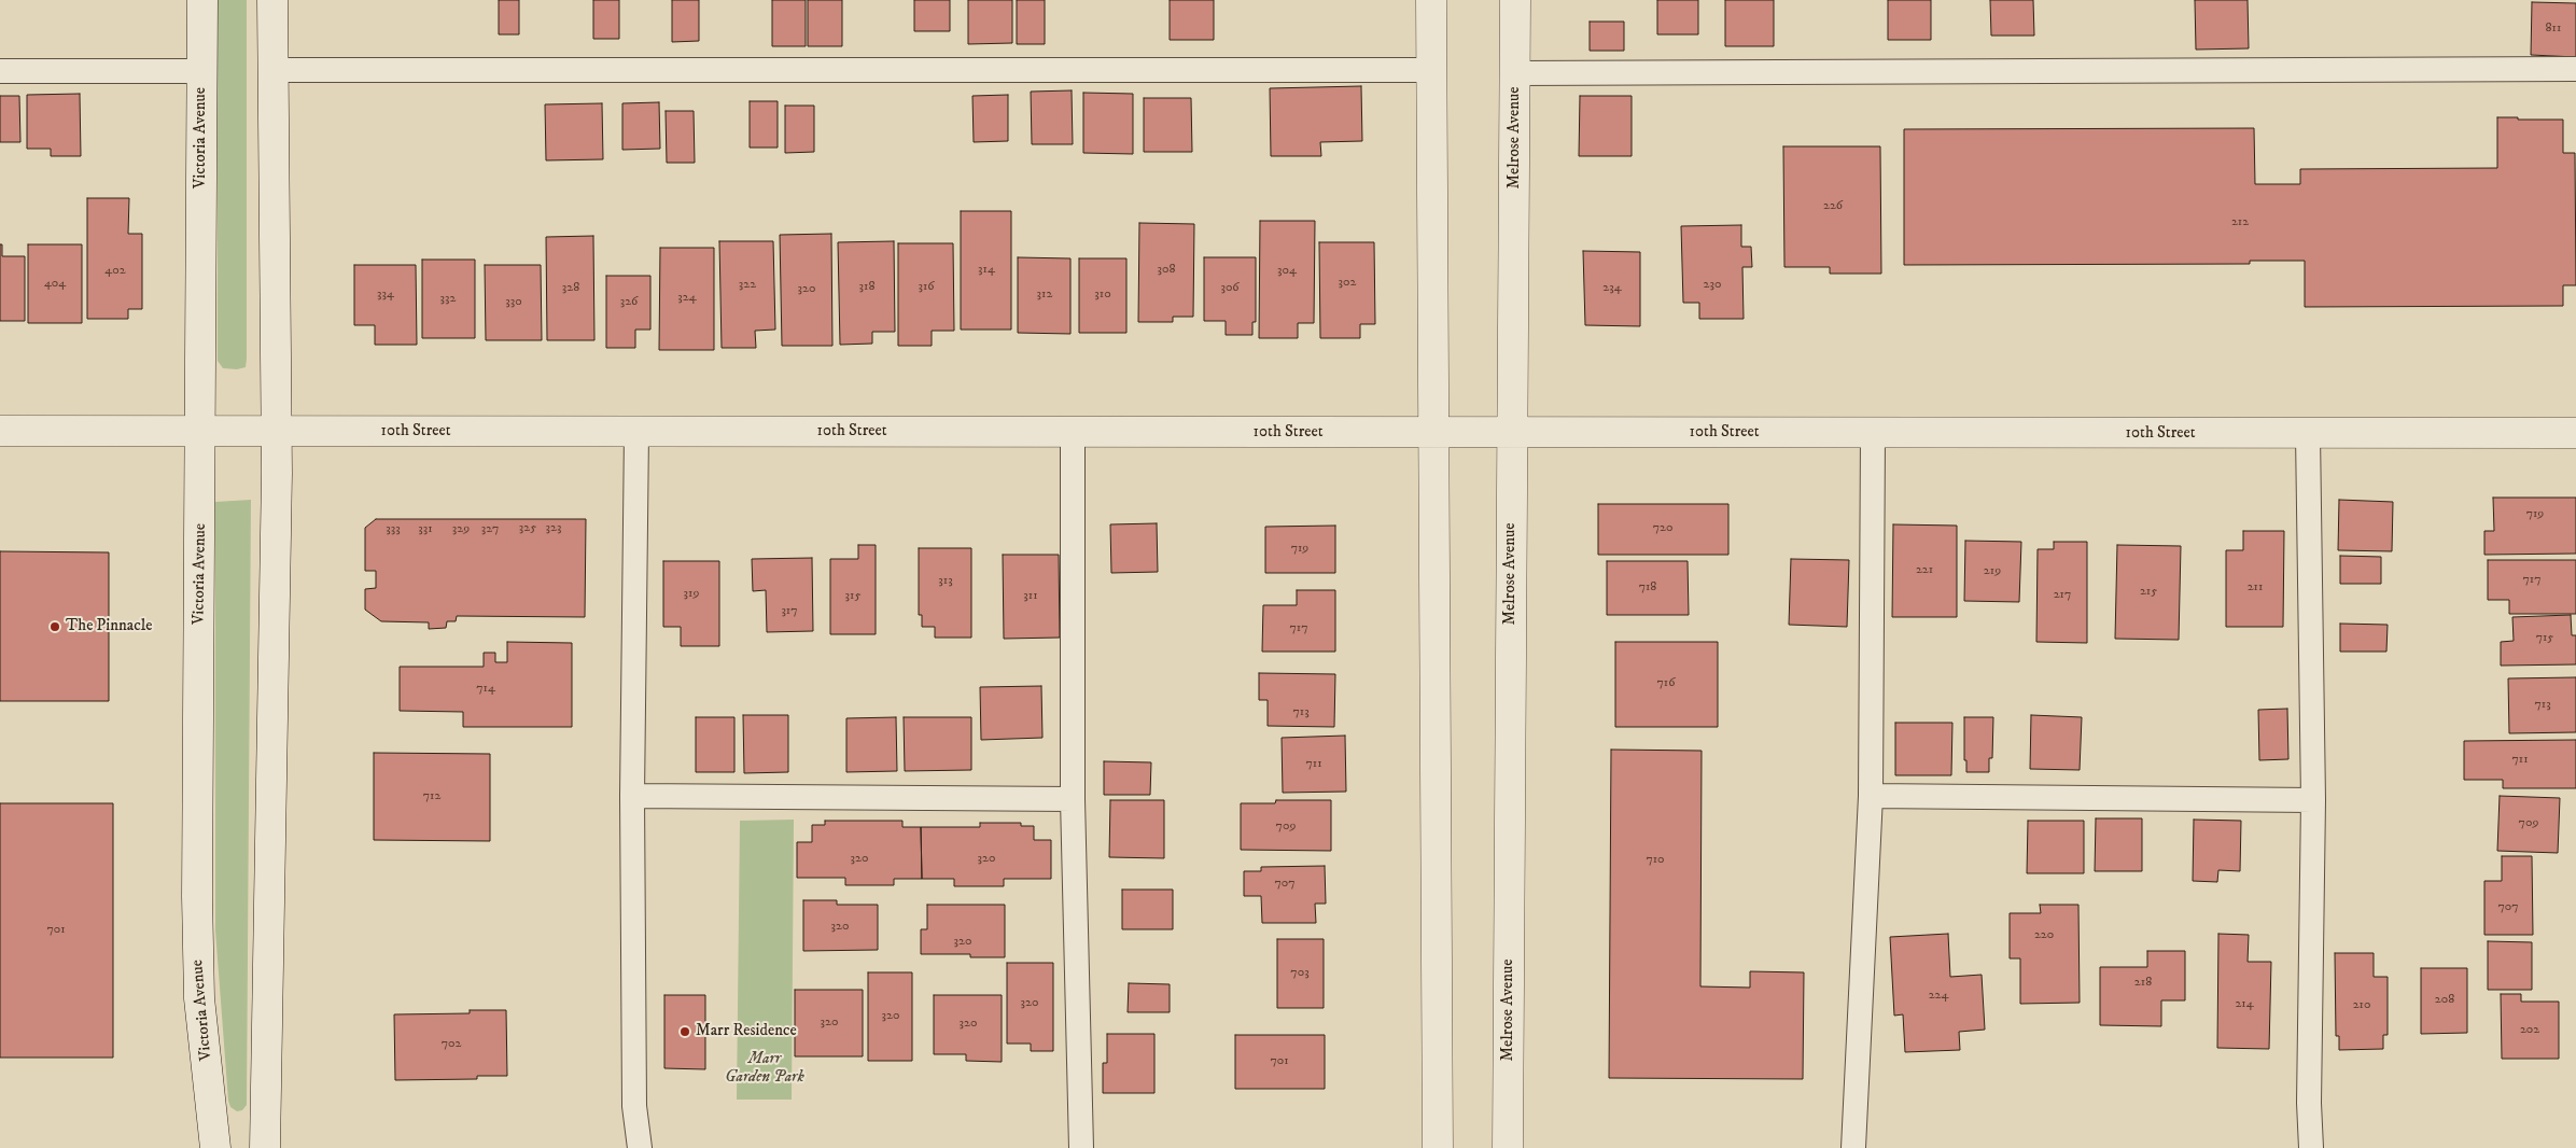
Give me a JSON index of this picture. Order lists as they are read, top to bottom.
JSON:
{
  "streets": {
    "street": ["Victoria Avenue", "Melrose Avenue", "10th Street"]
  },
  "crossings": [
    ["Victoria Avenue", "10th Street"],
    ["Melrose Avenue", "10th Street"]
  ],
  "parks": ["Marr Garden Park"],
  "places": ["The Pinnacle", "Marr Residence"],
  "house_numbers": [
    "811",
    "226",
    "212",
    "314",
    "308",
    "402",
    "304",
    "302",
    "404",
    "322",
    "230",
    "318",
    "316",
    "328",
    "306",
    "234",
    "320",
    "334",
    "312",
    "310",
    "324",
    "332",
    "330",
    "326",
    "719",
    "325",
    "323",
    "720",
    "333",
    "331",
    "329",
    "327",
    "719",
    "221",
    "219",
    "717",
    "313",
    "718",
    "211",
    "215",
    "319",
    "217",
    "315",
    "311",
    "317",
    "717",
    "715",
    "716",
    "714",
    "713",
    "713",
    "711",
    "711",
    "712",
    "709",
    "709",
    "320",
    "320",
    "710",
    "707",
    "707",
    "320",
    "701",
    "220",
    "320",
    "703",
    "218",
    "224",
    "208",
    "320",
    "214",
    "210",
    "320",
    "320",
    "320",
    "202",
    "702",
    "701"
  ]
}
